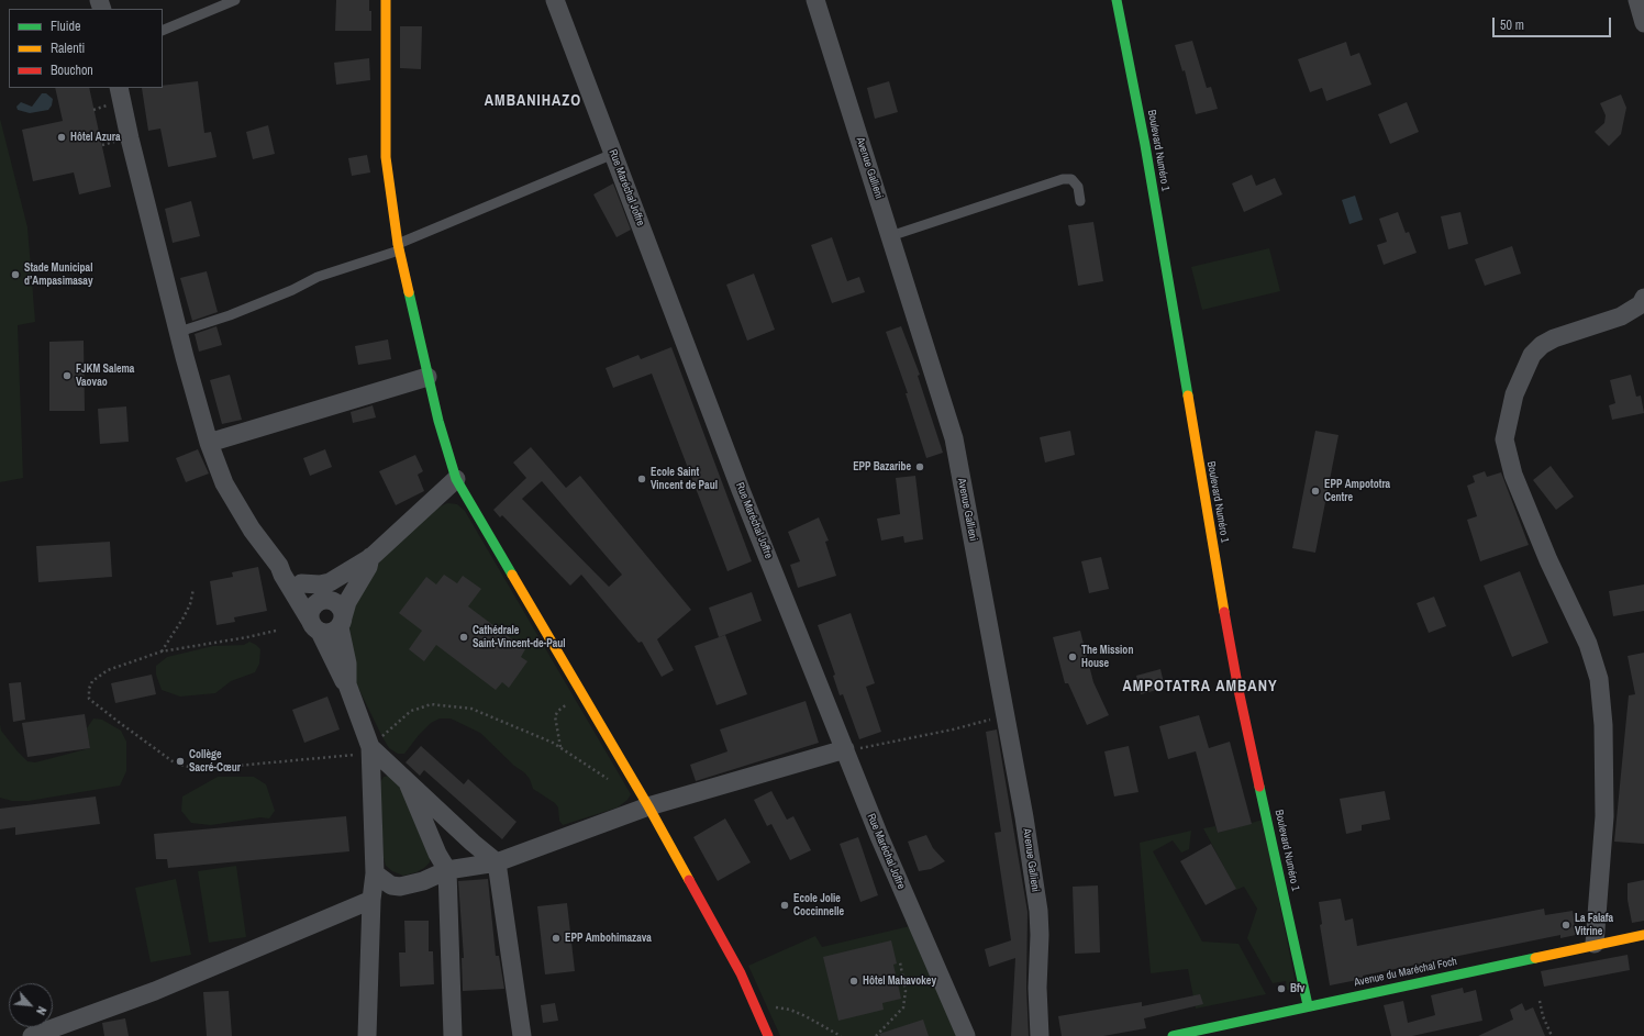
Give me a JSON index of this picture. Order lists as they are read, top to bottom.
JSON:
{
  "streets": {
    "main road": ["Boulevard Numéro 1", "Avenue du Maréchal Foch"],
    "street": ["Avenue Gallieni", "Rue Maréchal Joffre"]
  },
  "crossings": [
    ["Boulevard Numéro 1", "Avenue du Maréchal Foch"]
  ],
  "districts": ["AMBANIHAZO", "AMPOTATRA AMBANY"],
  "places": [
    "Hôtel Azura",
    "Stade Municipal d’Ampasimasay",
    "FJKM Salema Vaovao",
    "EPP Bazaribe",
    "Ecole Saint Vincent de Paul",
    "EPP Ampototra Centre",
    "Cathédrale Saint-Vincent-de-Paul",
    "The Mission House",
    "Collège Sacré-Cœur",
    "Ecole Jolie Coccinnelle",
    "La Falafa Vitrine",
    "EPP Ambohimazava",
    "Hôtel Mahavokey",
    "Bfv"
  ],
  "legend": ["Fluide", "Ralenti", "Bouchon"],
  "scale_bar": "50 m",
  "north": "bottom right"
}
